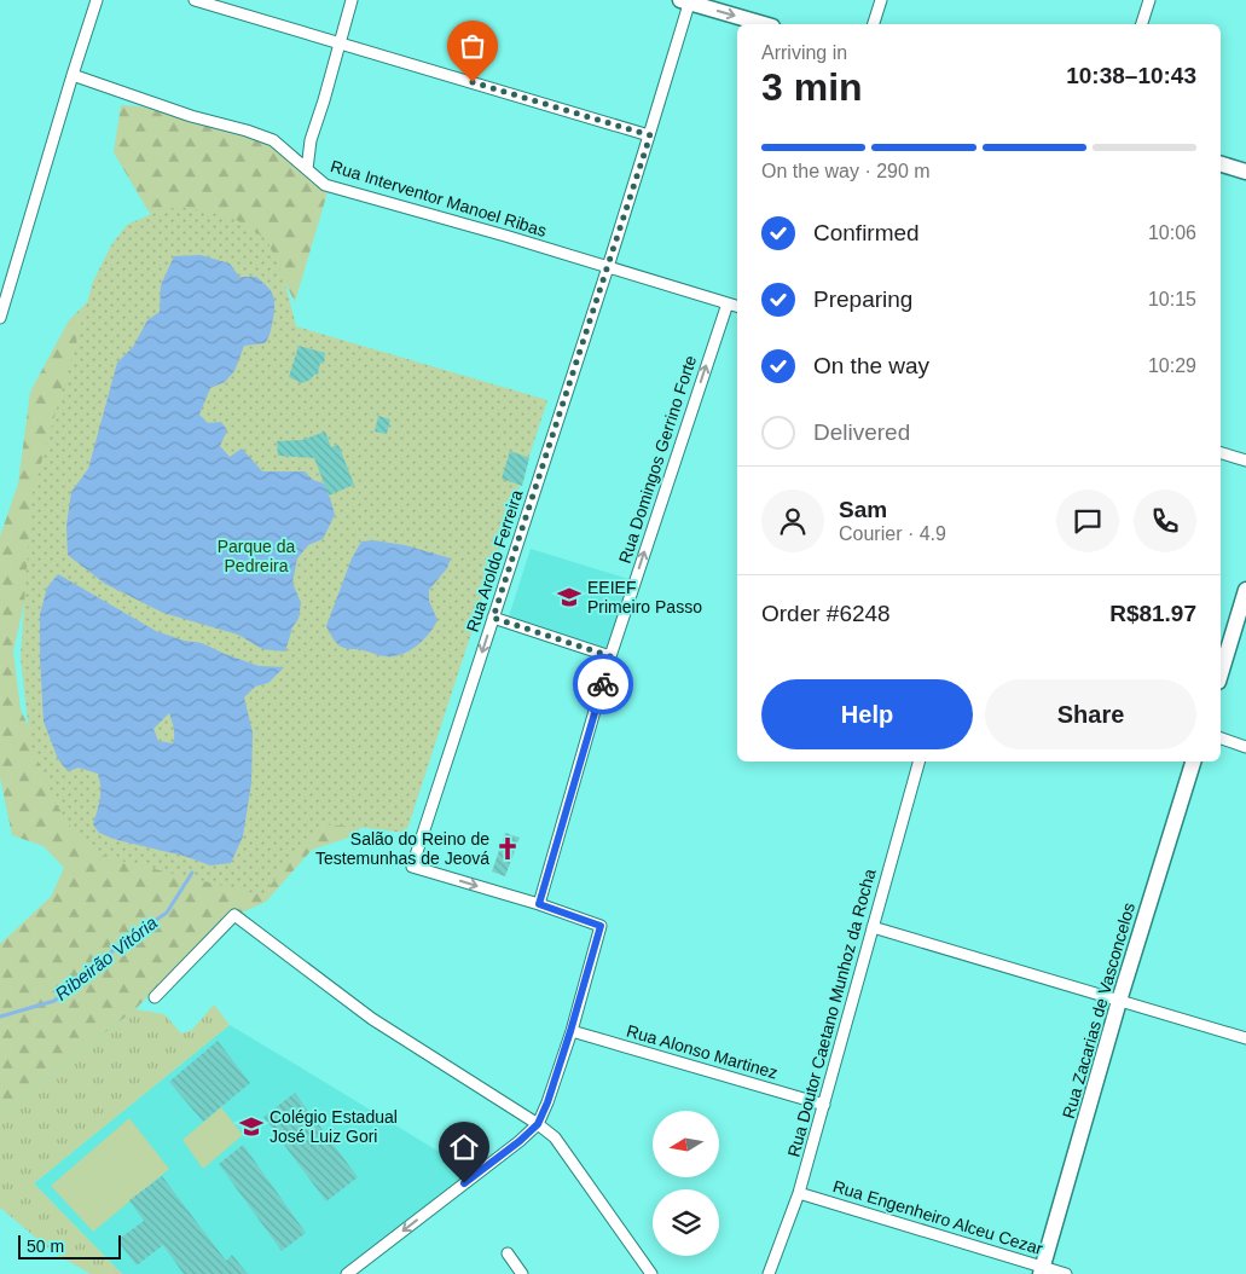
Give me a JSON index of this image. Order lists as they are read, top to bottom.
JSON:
{
  "streets": {
    "street": [
      "Rua Interventor Manoel Ribas",
      "Rua Domingos Gerrino Forte",
      "Rua Aroldo Ferreira",
      "Rua Zacarias de Vasconcelos",
      "Rua Doutor Caetano Munhoz da Rocha",
      "Rua Alonso Martinez",
      "Rua Engenheiro Alceu Cezar"
    ]
  },
  "crossings": [
    ["Rua Interventor Manoel Ribas", "Rua Domingos Gerrino Forte"],
    ["Rua Interventor Manoel Ribas", "Rua Aroldo Ferreira"],
    ["Rua Domingos Gerrino Forte", "Rua Aroldo Ferreira"],
    ["Rua Zacarias de Vasconcelos", "Rua Engenheiro Alceu Cezar"],
    ["Rua Doutor Caetano Munhoz da Rocha", "Rua Alonso Martinez"],
    ["Rua Doutor Caetano Munhoz da Rocha", "Rua Engenheiro Alceu Cezar"]
  ],
  "one_way": ["Rua Domingos Gerrino Forte"],
  "water": ["Ribeirão Vitória"],
  "parks": ["Parque da Pedreira"],
  "places": {
    "school or university": ["EEIEF Primeiro Passo", "Colégio Estadual José Luiz Gori"],
    "church": ["Salão do Reino de Testemunhas de Jeová"]
  },
  "scale_bar": "50 m",
  "north": "left",
  "page": {
    "heading": ["3 min", "Arriving in", "10:38–10:43"],
    "panel": [
      "Sam",
      "Courier · 4.9",
      "Order #6248",
      "R$81.97"
    ],
    "bar": "On the way · 290 m",
    "list": [
      ["Confirmed", "10:06"],
      ["Preparing", "10:15"],
      ["On the way", "10:29"],
      "Delivered"
    ],
    "buttons": ["Help", "Share"],
    "scale": "50 m"
  }
}
